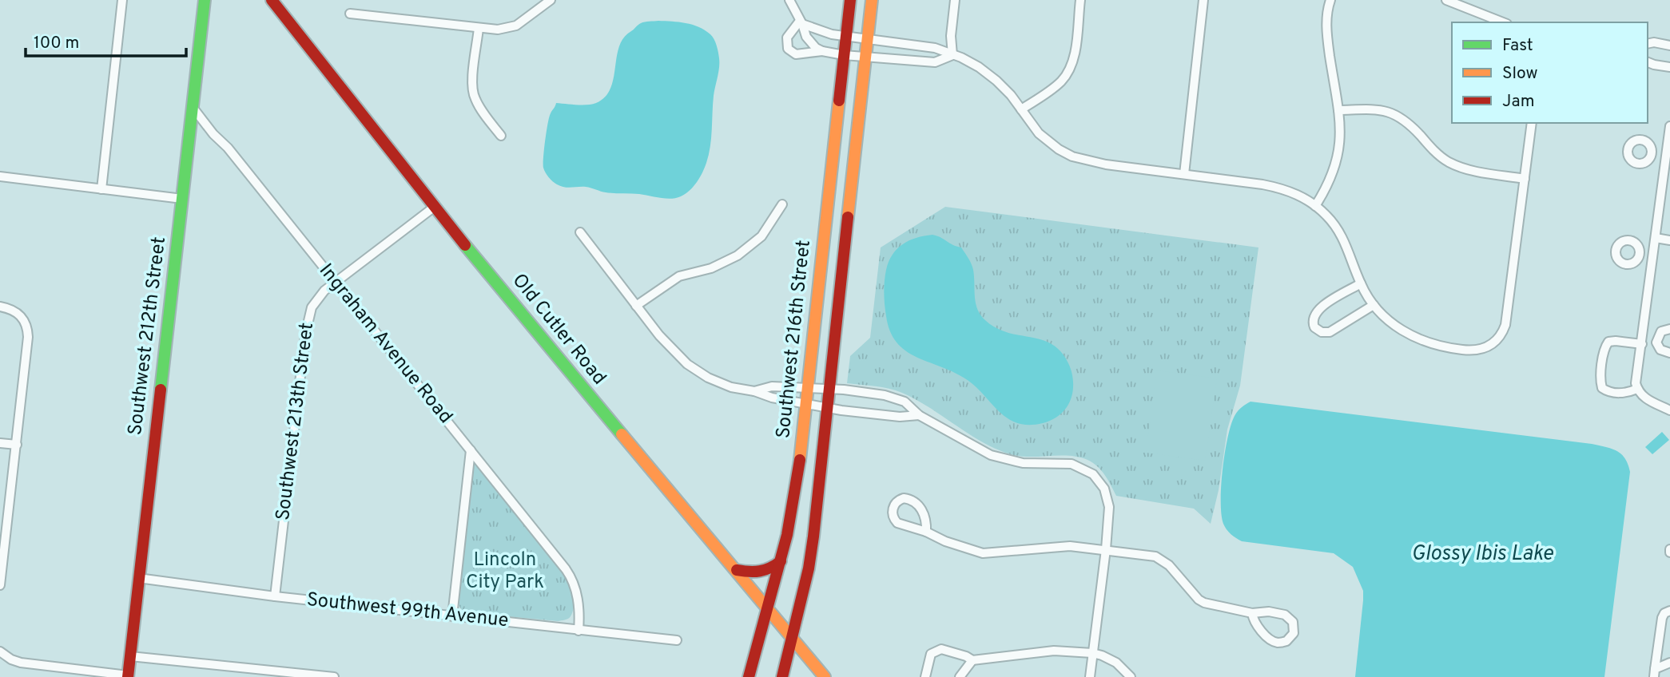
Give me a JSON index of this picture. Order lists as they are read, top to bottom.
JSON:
{
  "streets": {
    "street": [
      "Old Cutler Road",
      "Southwest 212th Street",
      "Southwest 216th Street",
      "Ingraham Avenue Road",
      "Southwest 213th Street",
      "Southwest 99th Avenue"
    ]
  },
  "crossings": [
    ["Old Cutler Road", "Southwest 216th Street"],
    ["Old Cutler Road", "Southwest 213th Street"],
    ["Southwest 212th Street", "Ingraham Avenue Road"],
    ["Southwest 212th Street", "Southwest 99th Avenue"],
    ["Ingraham Avenue Road", "Southwest 213th Street"],
    ["Ingraham Avenue Road", "Southwest 99th Avenue"],
    ["Southwest 213th Street", "Southwest 99th Avenue"]
  ],
  "water": ["Glossy Ibis Lake"],
  "parks": ["Lincoln City Park"],
  "legend": ["Fast", "Slow", "Jam"],
  "scale_bar": "100 m"
}
